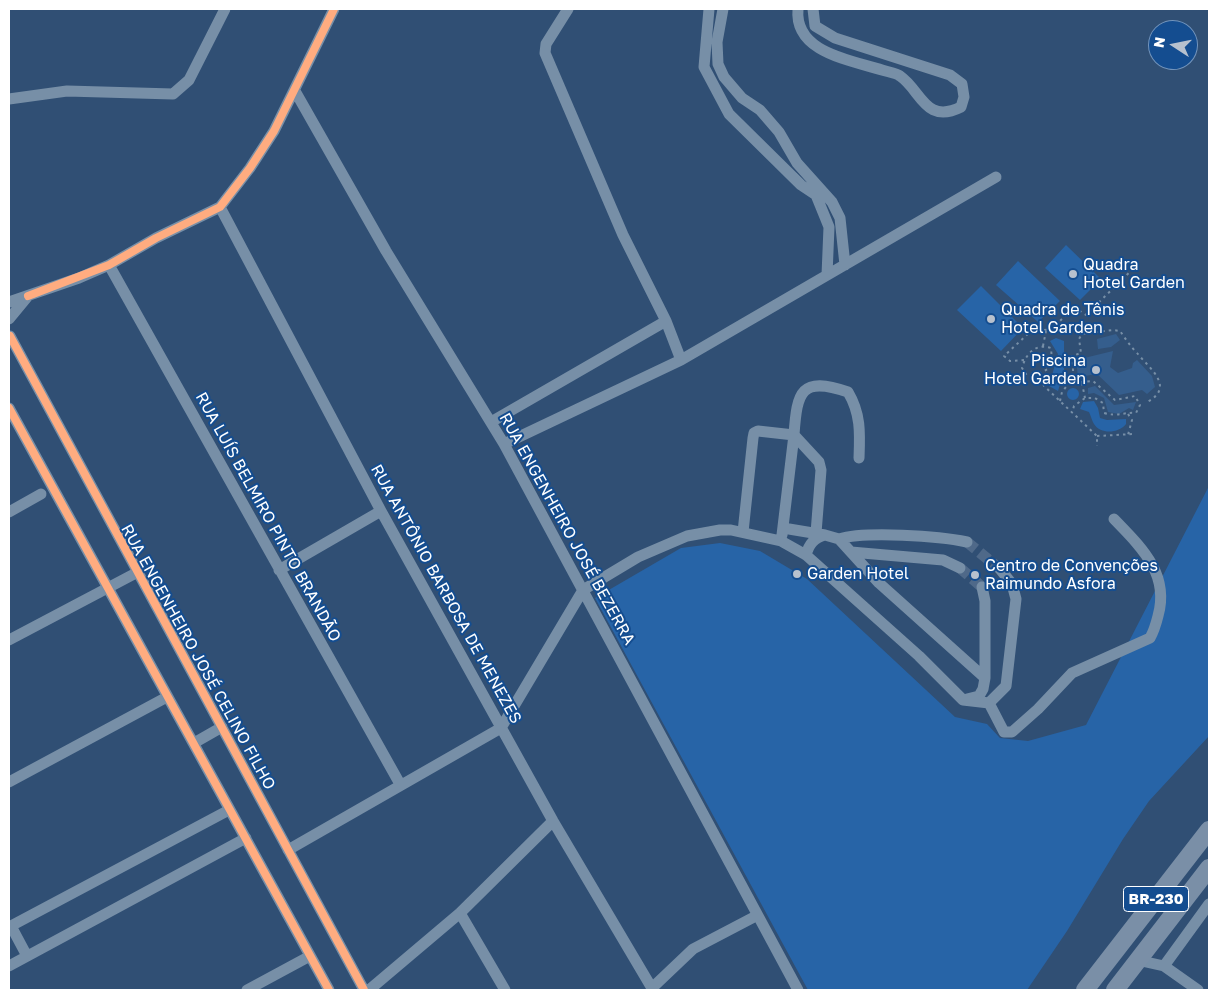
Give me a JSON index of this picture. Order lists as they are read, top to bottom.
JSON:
{
  "streets": {
    "highway": ["BR-230"],
    "street": [
      "RUA LUÍS BELMIRO PINTO BRANDÃO",
      "RUA ENGENHEIRO JOSÉ BEZERRA",
      "RUA ANTÔNIO BARBOSA DE MENEZES",
      "RUA ENGENHEIRO JOSÉ CELINO FILHO"
    ]
  },
  "places": [
    "Quadra Hotel Garden",
    "Quadra de Tênis Hotel Garden",
    "Piscina Hotel Garden",
    "Garden Hotel",
    "Centro de Convenções Raimundo Asfora"
  ],
  "north": "left"
}
